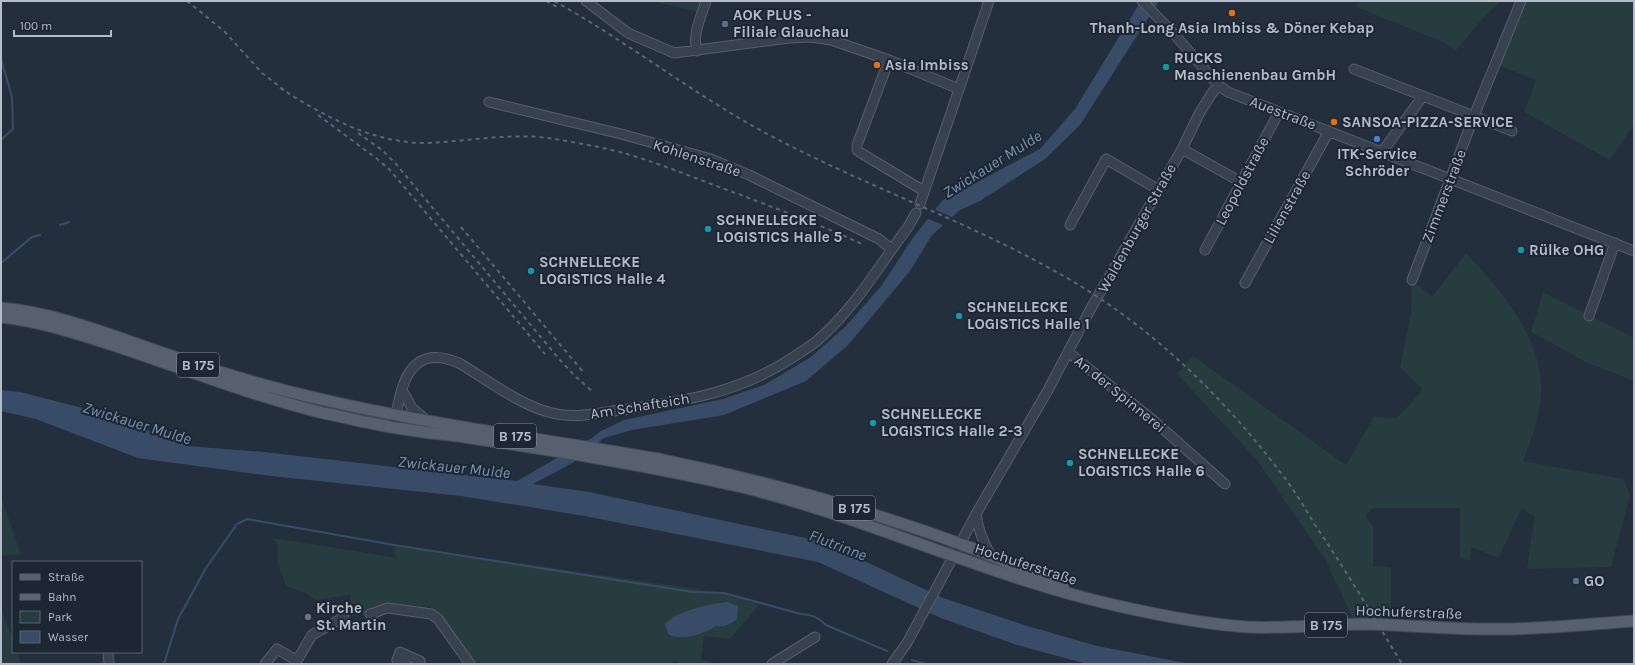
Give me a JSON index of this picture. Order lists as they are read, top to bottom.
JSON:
{
  "streets": {
    "main road": ["B 175", "Hochuferstraße"],
    "street": [
      "Auestraße",
      "Kohlenstraße",
      "Leopoldstraße",
      "Zimmerstraße",
      "Lilienstraße",
      "Waldenburger Straße",
      "An der Spinnerei",
      "Am Schafteich"
    ]
  },
  "crossings": [
    ["Auestraße", "Leopoldstraße"],
    ["Auestraße", "Zimmerstraße"],
    ["Auestraße", "Lilienstraße"],
    ["Auestraße", "Waldenburger Straße"],
    ["Kohlenstraße", "Am Schafteich"],
    ["Waldenburger Straße", "B 175"],
    ["Waldenburger Straße", "An der Spinnerei"],
    ["Waldenburger Straße", "Hochuferstraße"],
    ["B 175", "Am Schafteich"],
    ["B 175", "Hochuferstraße"]
  ],
  "water": ["Zwickauer Mulde", "Flutrinne"],
  "places": [
    "Thanh-Long Asia Imbiss & Döner Kebap",
    "AOK PLUS - Filiale Glauchau",
    "Asia Imbiss",
    "RUCKS Maschienenbau GmbH",
    "SANSOA-PIZZA-SERVICE",
    "ITK-Service Schröder",
    "SCHNELLECKE LOGISTICS Halle 5",
    "Rülke OHG",
    "SCHNELLECKE LOGISTICS Halle 4",
    "SCHNELLECKE LOGISTICS Halle 1",
    "SCHNELLECKE LOGISTICS Halle 2-3",
    "SCHNELLECKE LOGISTICS Halle 6",
    "GO",
    "Kirche St. Martin"
  ],
  "legend": [
    "Straße",
    "Bahn",
    "Park",
    "Wasser"
  ],
  "scale_bar": "100 m"
}
